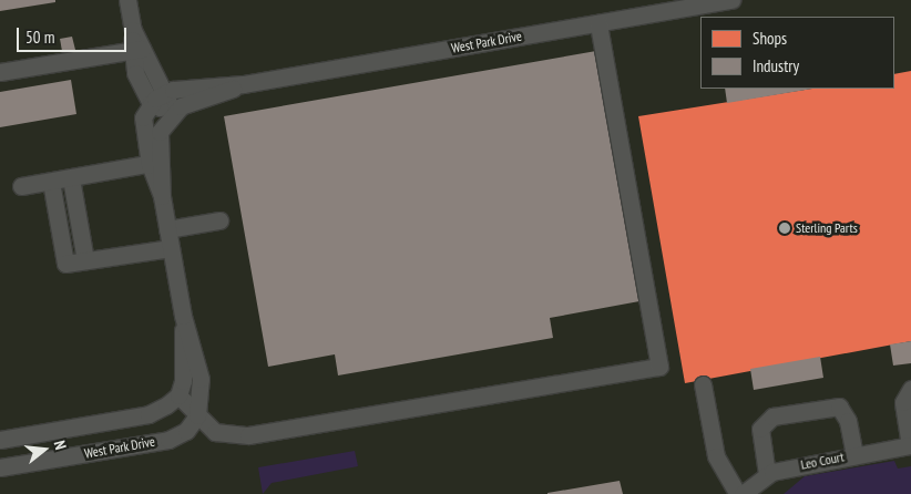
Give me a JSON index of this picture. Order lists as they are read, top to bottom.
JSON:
{
  "streets": {
    "street": ["West Park Drive", "Leo Court"]
  },
  "places": ["Sterling Parts"],
  "legend": ["Shops", "Industry"],
  "scale_bar": "50 m",
  "north": "right"
}
